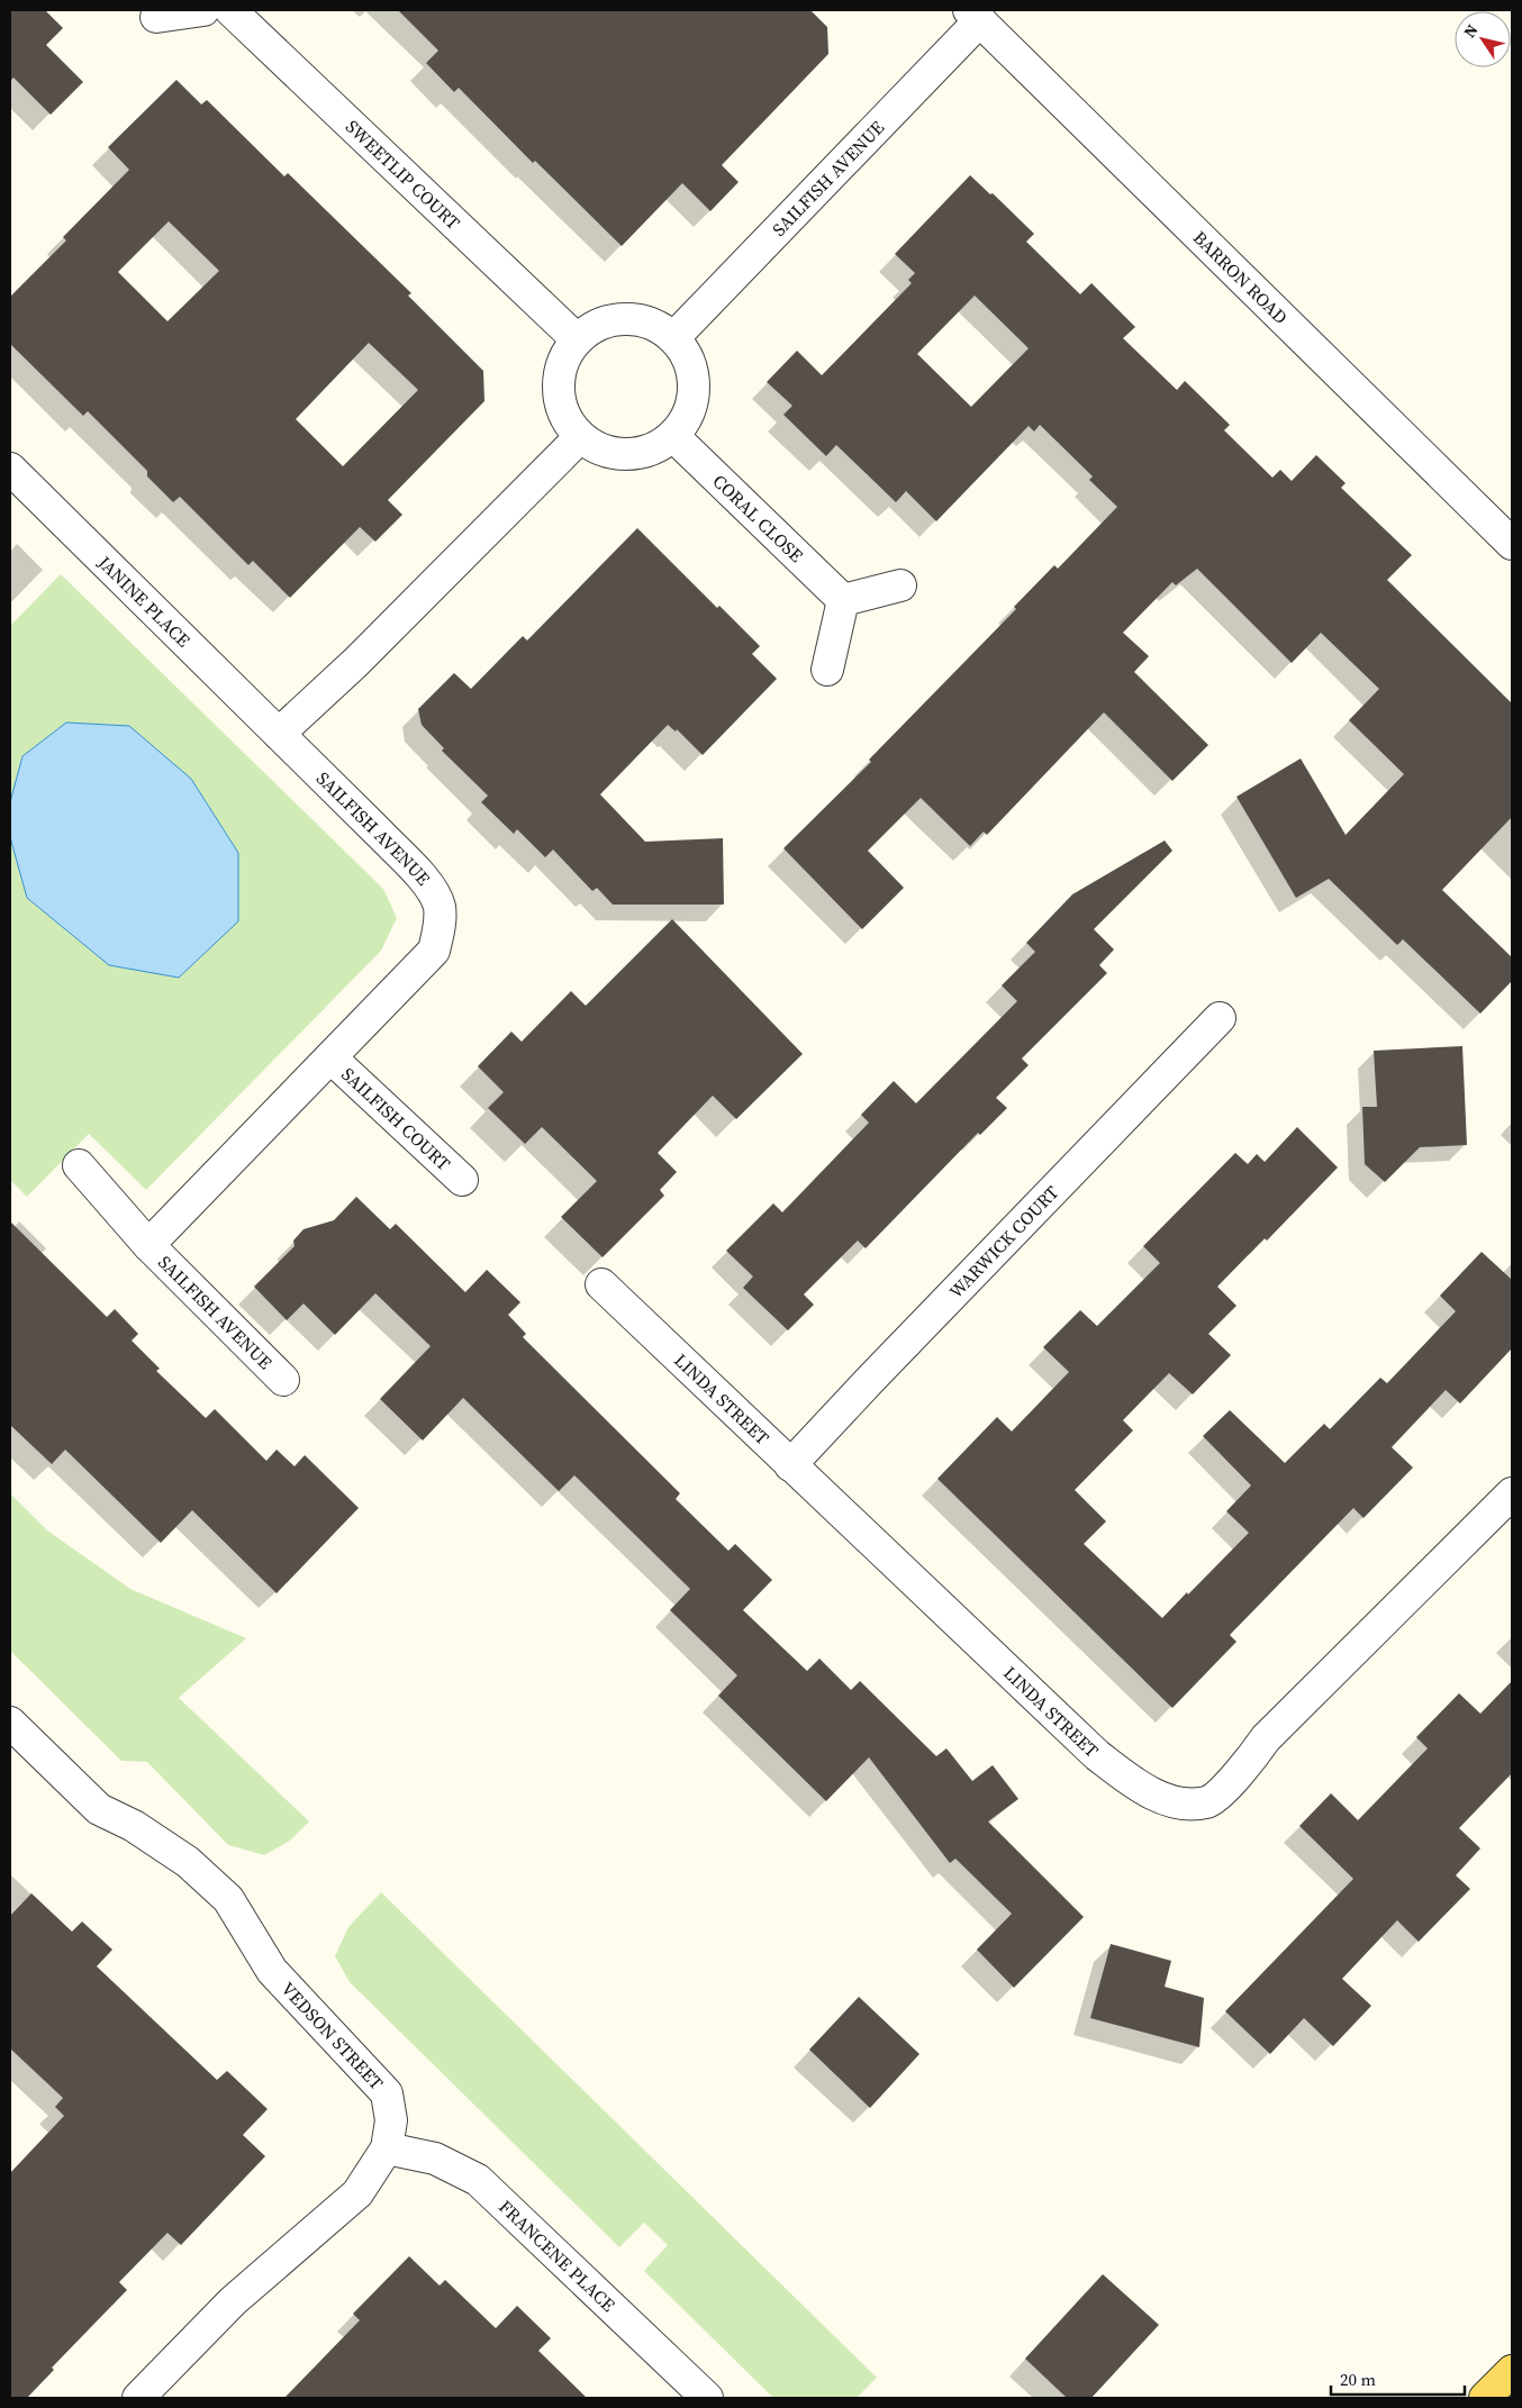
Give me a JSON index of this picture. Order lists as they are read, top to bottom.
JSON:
{
  "streets": {
    "street": [
      "SWEETLIP COURT",
      "SAILFISH AVENUE",
      "BARRON ROAD",
      "CORAL CLOSE",
      "JANINE PLACE",
      "SAILFISH COURT",
      "WARWICK COURT",
      "LINDA STREET",
      "VEDSON STREET",
      "FRANCENE PLACE"
    ]
  },
  "crossings": [
    ["SWEETLIP COURT", "SAILFISH AVENUE"],
    ["SWEETLIP COURT", "CORAL CLOSE"],
    ["SAILFISH AVENUE", "BARRON ROAD"],
    ["SAILFISH AVENUE", "CORAL CLOSE"],
    ["SAILFISH AVENUE", "JANINE PLACE"],
    ["SAILFISH AVENUE", "SAILFISH COURT"],
    ["WARWICK COURT", "LINDA STREET"],
    ["VEDSON STREET", "FRANCENE PLACE"]
  ],
  "scale_bar": "20 m",
  "north": "top left"
}
